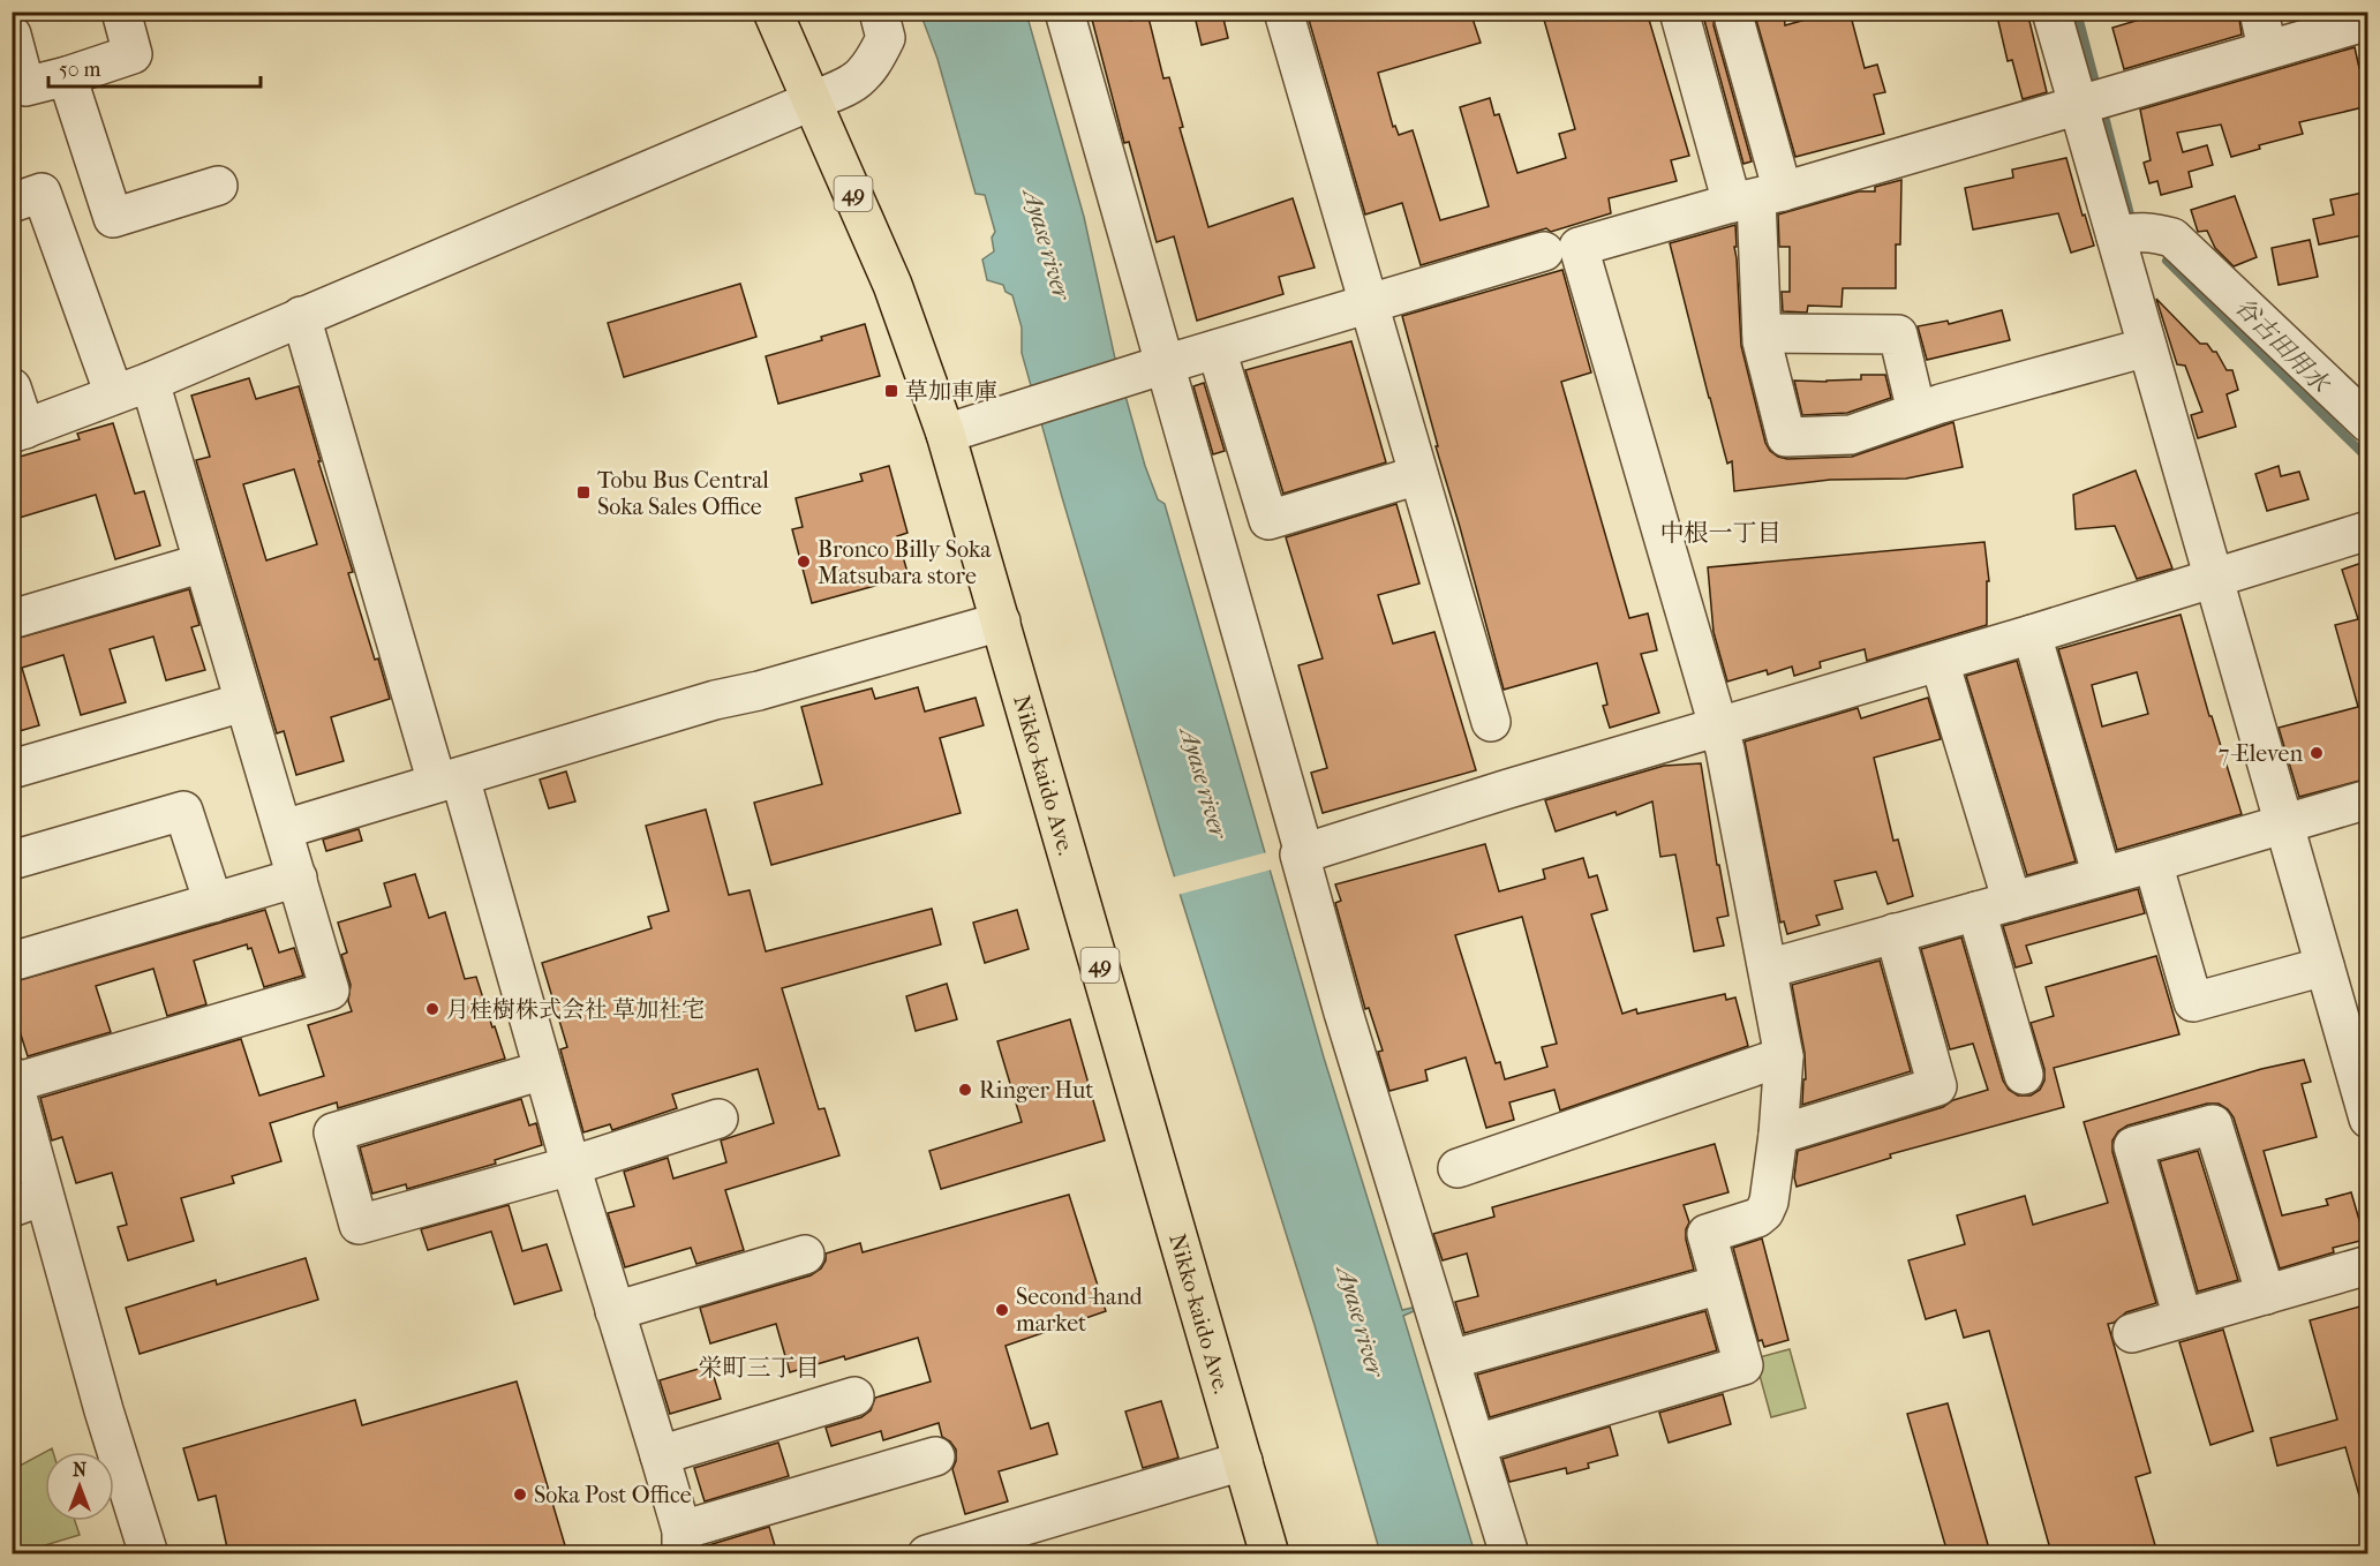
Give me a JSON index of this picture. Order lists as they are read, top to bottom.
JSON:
{
  "streets": {
    "main road": ["49", "Nikko-kaido Ave."]
  },
  "districts": ["中根一丁目", "栄町三丁目"],
  "water": ["Ayase river", "谷古田用水"],
  "places": {
    "transit": ["草加車庫", "Tobu Bus Central Soka Sales Office"],
    "other": [
      "Bronco Billy Soka Matsubara store",
      "7-Eleven",
      "月桂樹株式会社 草加社宅",
      "Ringer Hut",
      "Second-hand market",
      "Soka Post Office"
    ]
  },
  "scale_bar": "50 m",
  "north": "top"
}
